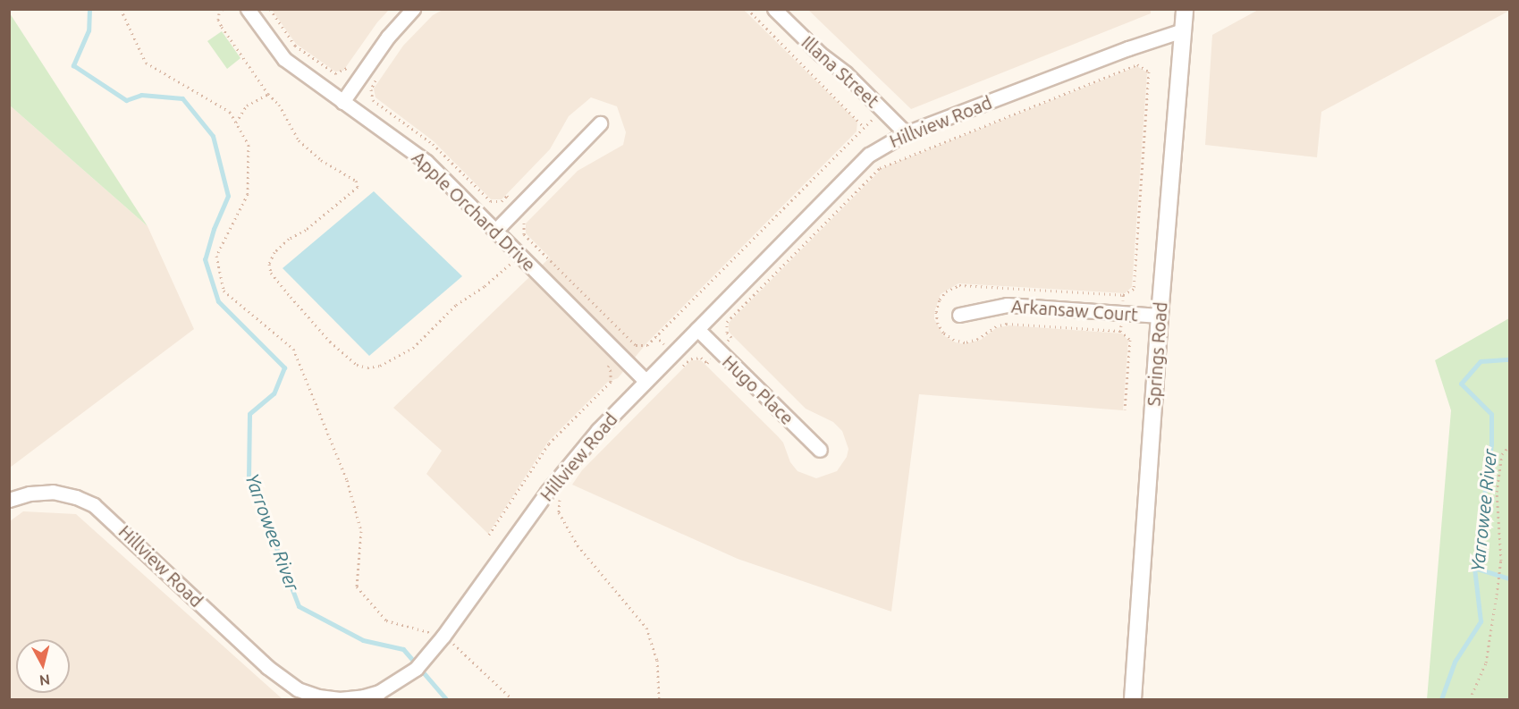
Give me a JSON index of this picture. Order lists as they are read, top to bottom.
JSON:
{
  "streets": {
    "street": [
      "Illana Street",
      "Hillview Road",
      "Apple Orchard Drive",
      "Arkansaw Court",
      "Springs Road",
      "Hugo Place"
    ]
  },
  "crossings": [
    ["Illana Street", "Hillview Road"],
    ["Hillview Road", "Apple Orchard Drive"],
    ["Hillview Road", "Springs Road"],
    ["Hillview Road", "Hugo Place"],
    ["Arkansaw Court", "Springs Road"]
  ],
  "water": ["Yarrowee River"],
  "north": "bottom"
}
